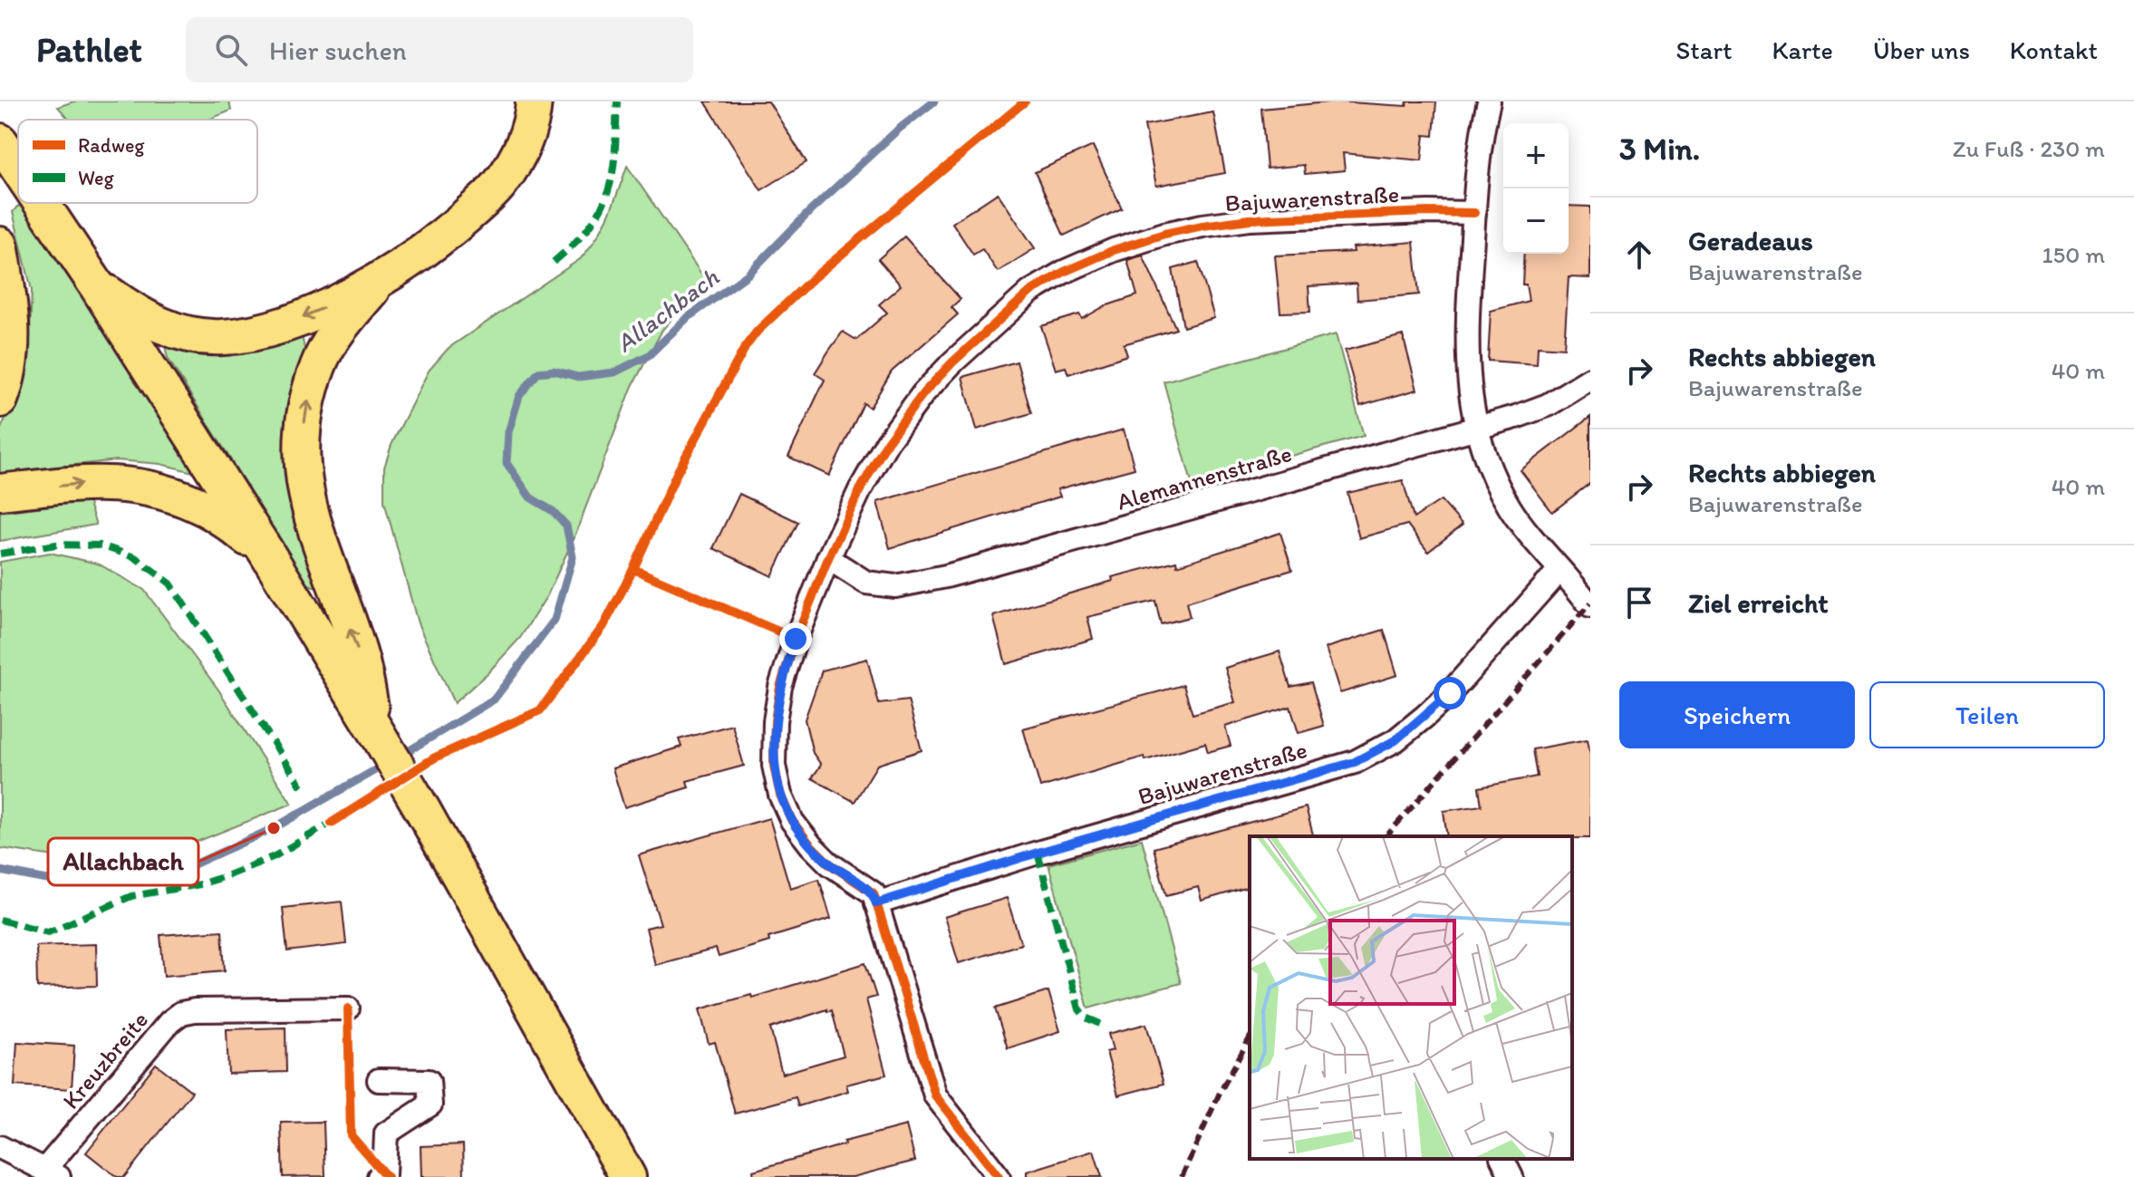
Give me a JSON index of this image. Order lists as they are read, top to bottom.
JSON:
{
  "streets": {
    "street": ["Bajuwarenstraße", "Alemannenstraße", "Kreuzbreite"]
  },
  "crossings": [
    ["Bajuwarenstraße", "Alemannenstraße"]
  ],
  "water": ["Allachbach"],
  "places": ["Allachbach"],
  "legend": ["Radweg", "Weg"],
  "page": {
    "header": "Pathlet",
    "search": "Hier suchen",
    "nav": [
      "Start",
      "Karte",
      "Über uns",
      "Kontakt"
    ],
    "heading": ["3 Min.", "Zu Fuß · 230 m"],
    "map_buttons": ["+", "−"],
    "list": [
      ["Geradeaus", "Bajuwarenstraße", "150 m"],
      ["Rechts abbiegen", "Bajuwarenstraße", "40 m"],
      ["Rechts abbiegen", "Bajuwarenstraße", "40 m"],
      "Ziel erreicht"
    ],
    "buttons": ["Speichern", "Teilen"]
  }
}
